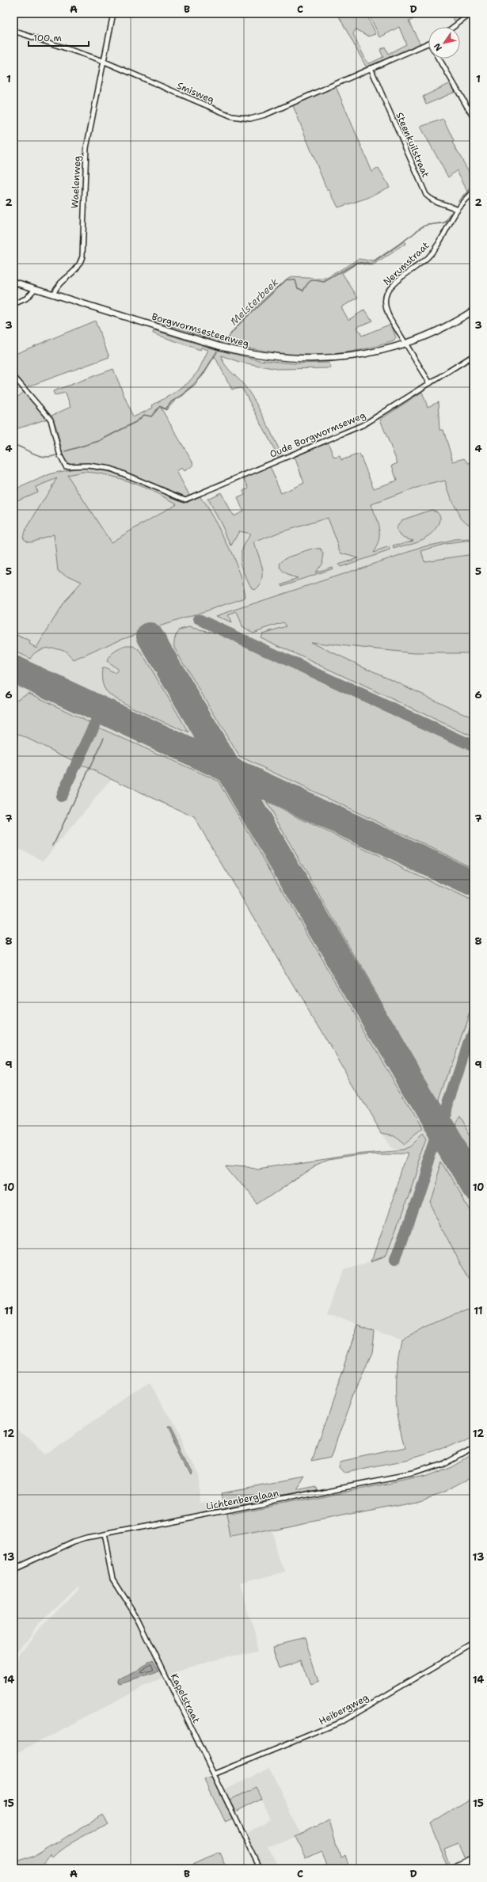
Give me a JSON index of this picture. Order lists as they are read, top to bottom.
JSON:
{
  "streets": {
    "main road": ["Borgwormsesteenweg"],
    "street": [
      "Smisweg",
      "Steenkuilstraat",
      "Waelenweg",
      "Nerumstraat",
      "Oude Borgwormseweg",
      "Lichtenberglaan",
      "Kapelstraat",
      "Heibergweg"
    ]
  },
  "crossings": [
    ["Smisweg", "Steenkuilstraat"],
    ["Smisweg", "Waelenweg"],
    ["Steenkuilstraat", "Nerumstraat"],
    ["Waelenweg", "Borgwormsesteenweg"],
    ["Nerumstraat", "Borgwormsesteenweg"],
    ["Nerumstraat", "Oude Borgwormseweg"],
    ["Lichtenberglaan", "Kapelstraat"],
    ["Kapelstraat", "Heibergweg"]
  ],
  "water": ["Melsterbeek"],
  "scale_bar": "100 m",
  "north": "bottom left",
  "grid": {
    "columns": [
      "A",
      "B",
      "C",
      "D"
    ],
    "rows": [
      "1",
      "2",
      "3",
      "4",
      "5",
      "6",
      "7",
      "8",
      "9",
      "10",
      "11",
      "12",
      "13",
      "14",
      "15"
    ]
  }
}
